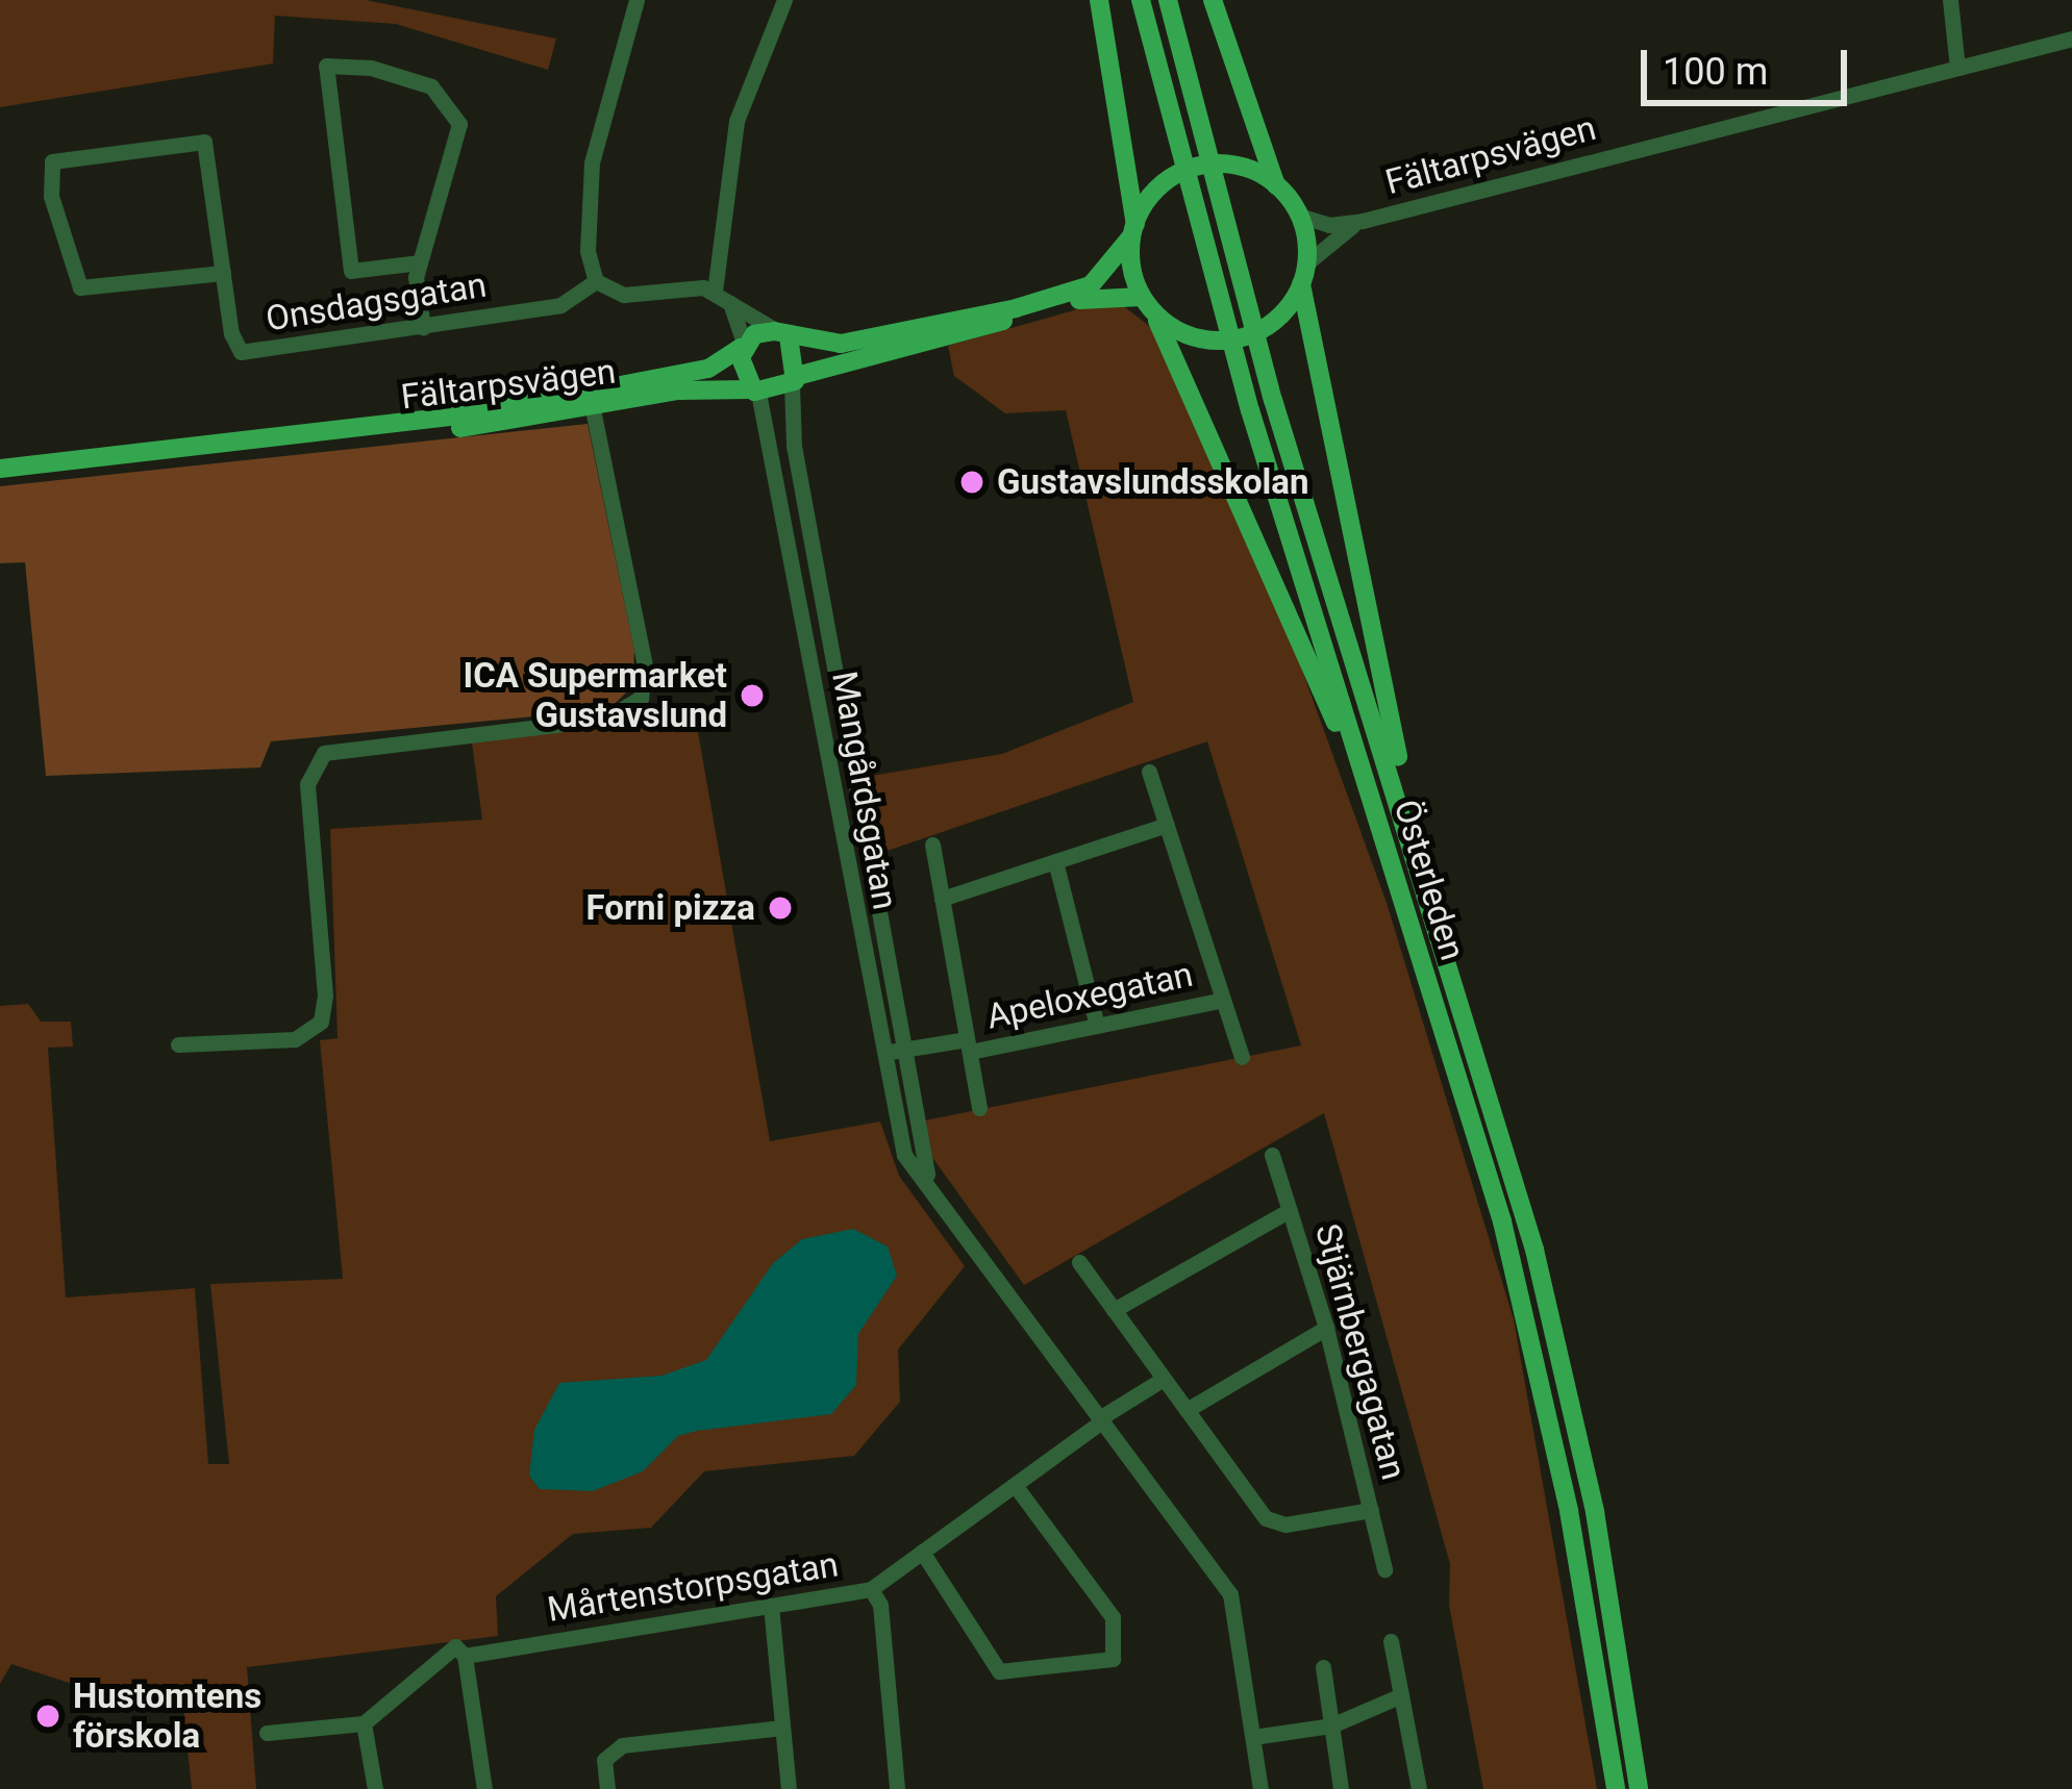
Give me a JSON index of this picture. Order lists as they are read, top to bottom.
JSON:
{
  "streets": {
    "main road": ["Fältarpsvägen", "Österleden"],
    "street": [
      "Onsdagsgatan",
      "Mangårdsgatan",
      "Apeloxegatan",
      "Stjärnbergagatan",
      "Mårtenstorpsgatan"
    ]
  },
  "crossings": [
    ["Fältarpsvägen", "Mangårdsgatan"],
    ["Mangårdsgatan", "Apeloxegatan"],
    ["Mangårdsgatan", "Mårtenstorpsgatan"]
  ],
  "places": [
    "Gustavslundsskolan",
    "ICA Supermarket Gustavslund",
    "Forni pizza",
    "Hustomtens förskola"
  ],
  "scale_bar": "100 m"
}
